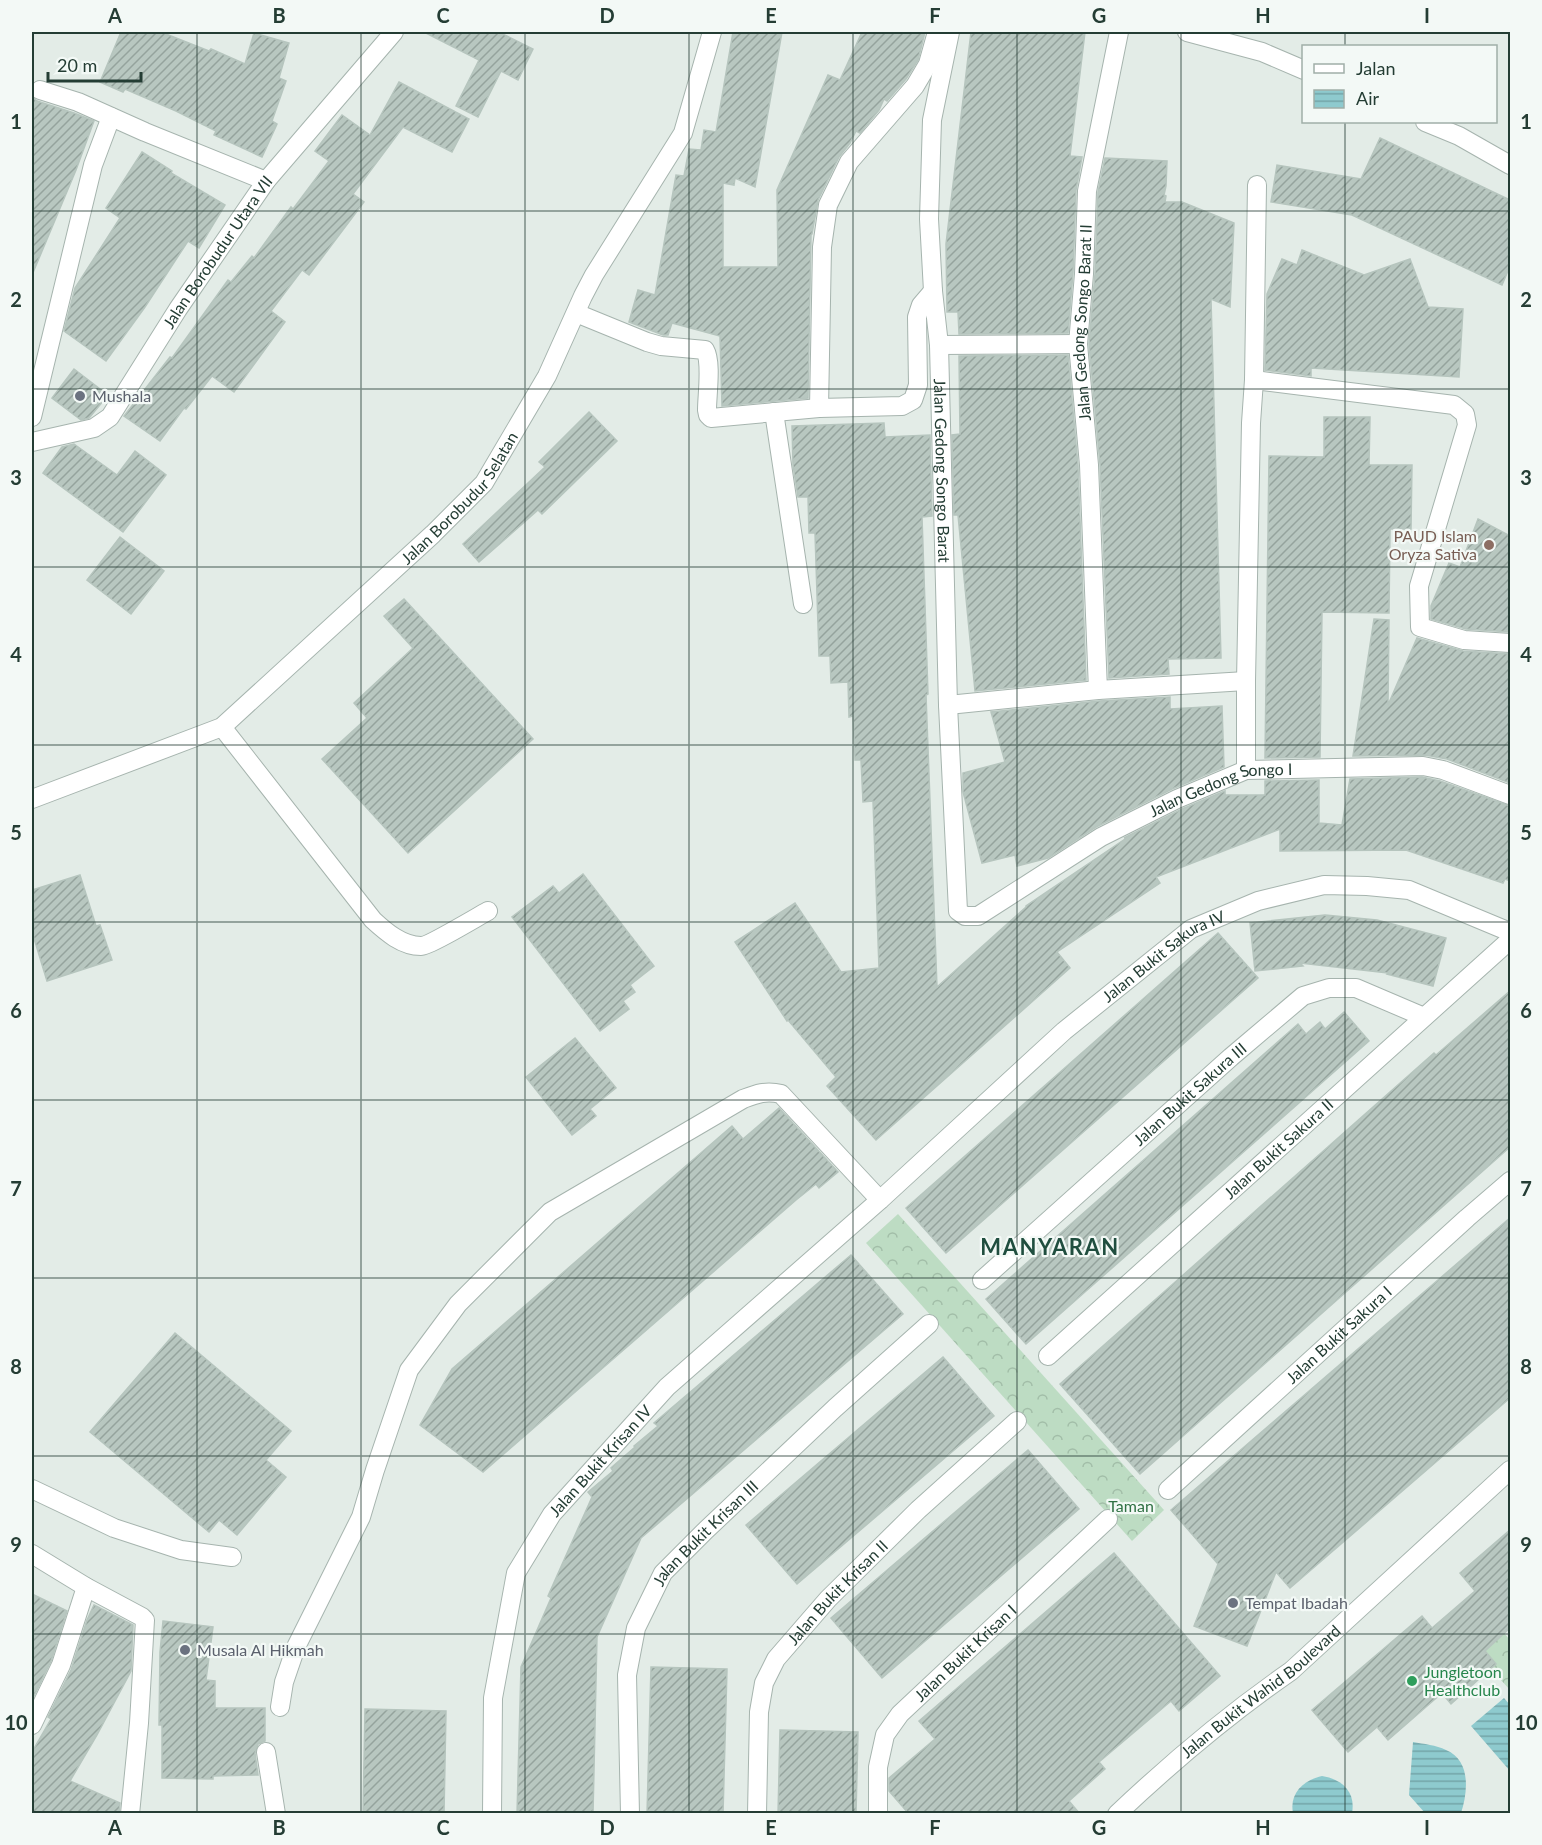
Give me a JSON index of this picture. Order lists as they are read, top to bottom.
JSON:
{
  "streets": {
    "street": [
      "Jalan Borobudur Utara VII",
      "Jalan Gedong Songo Barat II",
      "Jalan Gedong Songo Barat",
      "Jalan Borobudur Selatan",
      "Jalan Gedong Songo I",
      "Jalan Bukit Sakura IV",
      "Jalan Bukit Sakura III",
      "Jalan Bukit Sakura II",
      "Jalan Bukit Sakura I",
      "Jalan Bukit Krisan IV",
      "Jalan Bukit Krisan III",
      "Jalan Bukit Krisan II",
      "Jalan Bukit Krisan I",
      "Jalan Bukit Wahid Boulevard"
    ]
  },
  "crossings": [
    ["Jalan Gedong Songo Barat", "Jalan Gedong Songo I"],
    ["Jalan Bukit Sakura IV", "Jalan Bukit Krisan IV"],
    ["Jalan Bukit Sakura III", "Jalan Bukit Sakura II"]
  ],
  "districts": ["MANYARAN"],
  "parks": ["Taman"],
  "places": [
    "Mushala",
    "PAUD Islam Oryza Sativa",
    "Tempat Ibadah",
    "Musala Al Hikmah",
    "Jungletoon Healthclub"
  ],
  "legend": ["Jalan", "Air"],
  "scale_bar": "20 m",
  "grid": {
    "columns": [
      "A",
      "B",
      "C",
      "D",
      "E",
      "F",
      "G",
      "H",
      "I"
    ],
    "rows": [
      "1",
      "2",
      "3",
      "4",
      "5",
      "6",
      "7",
      "8",
      "9",
      "10"
    ]
  }
}
